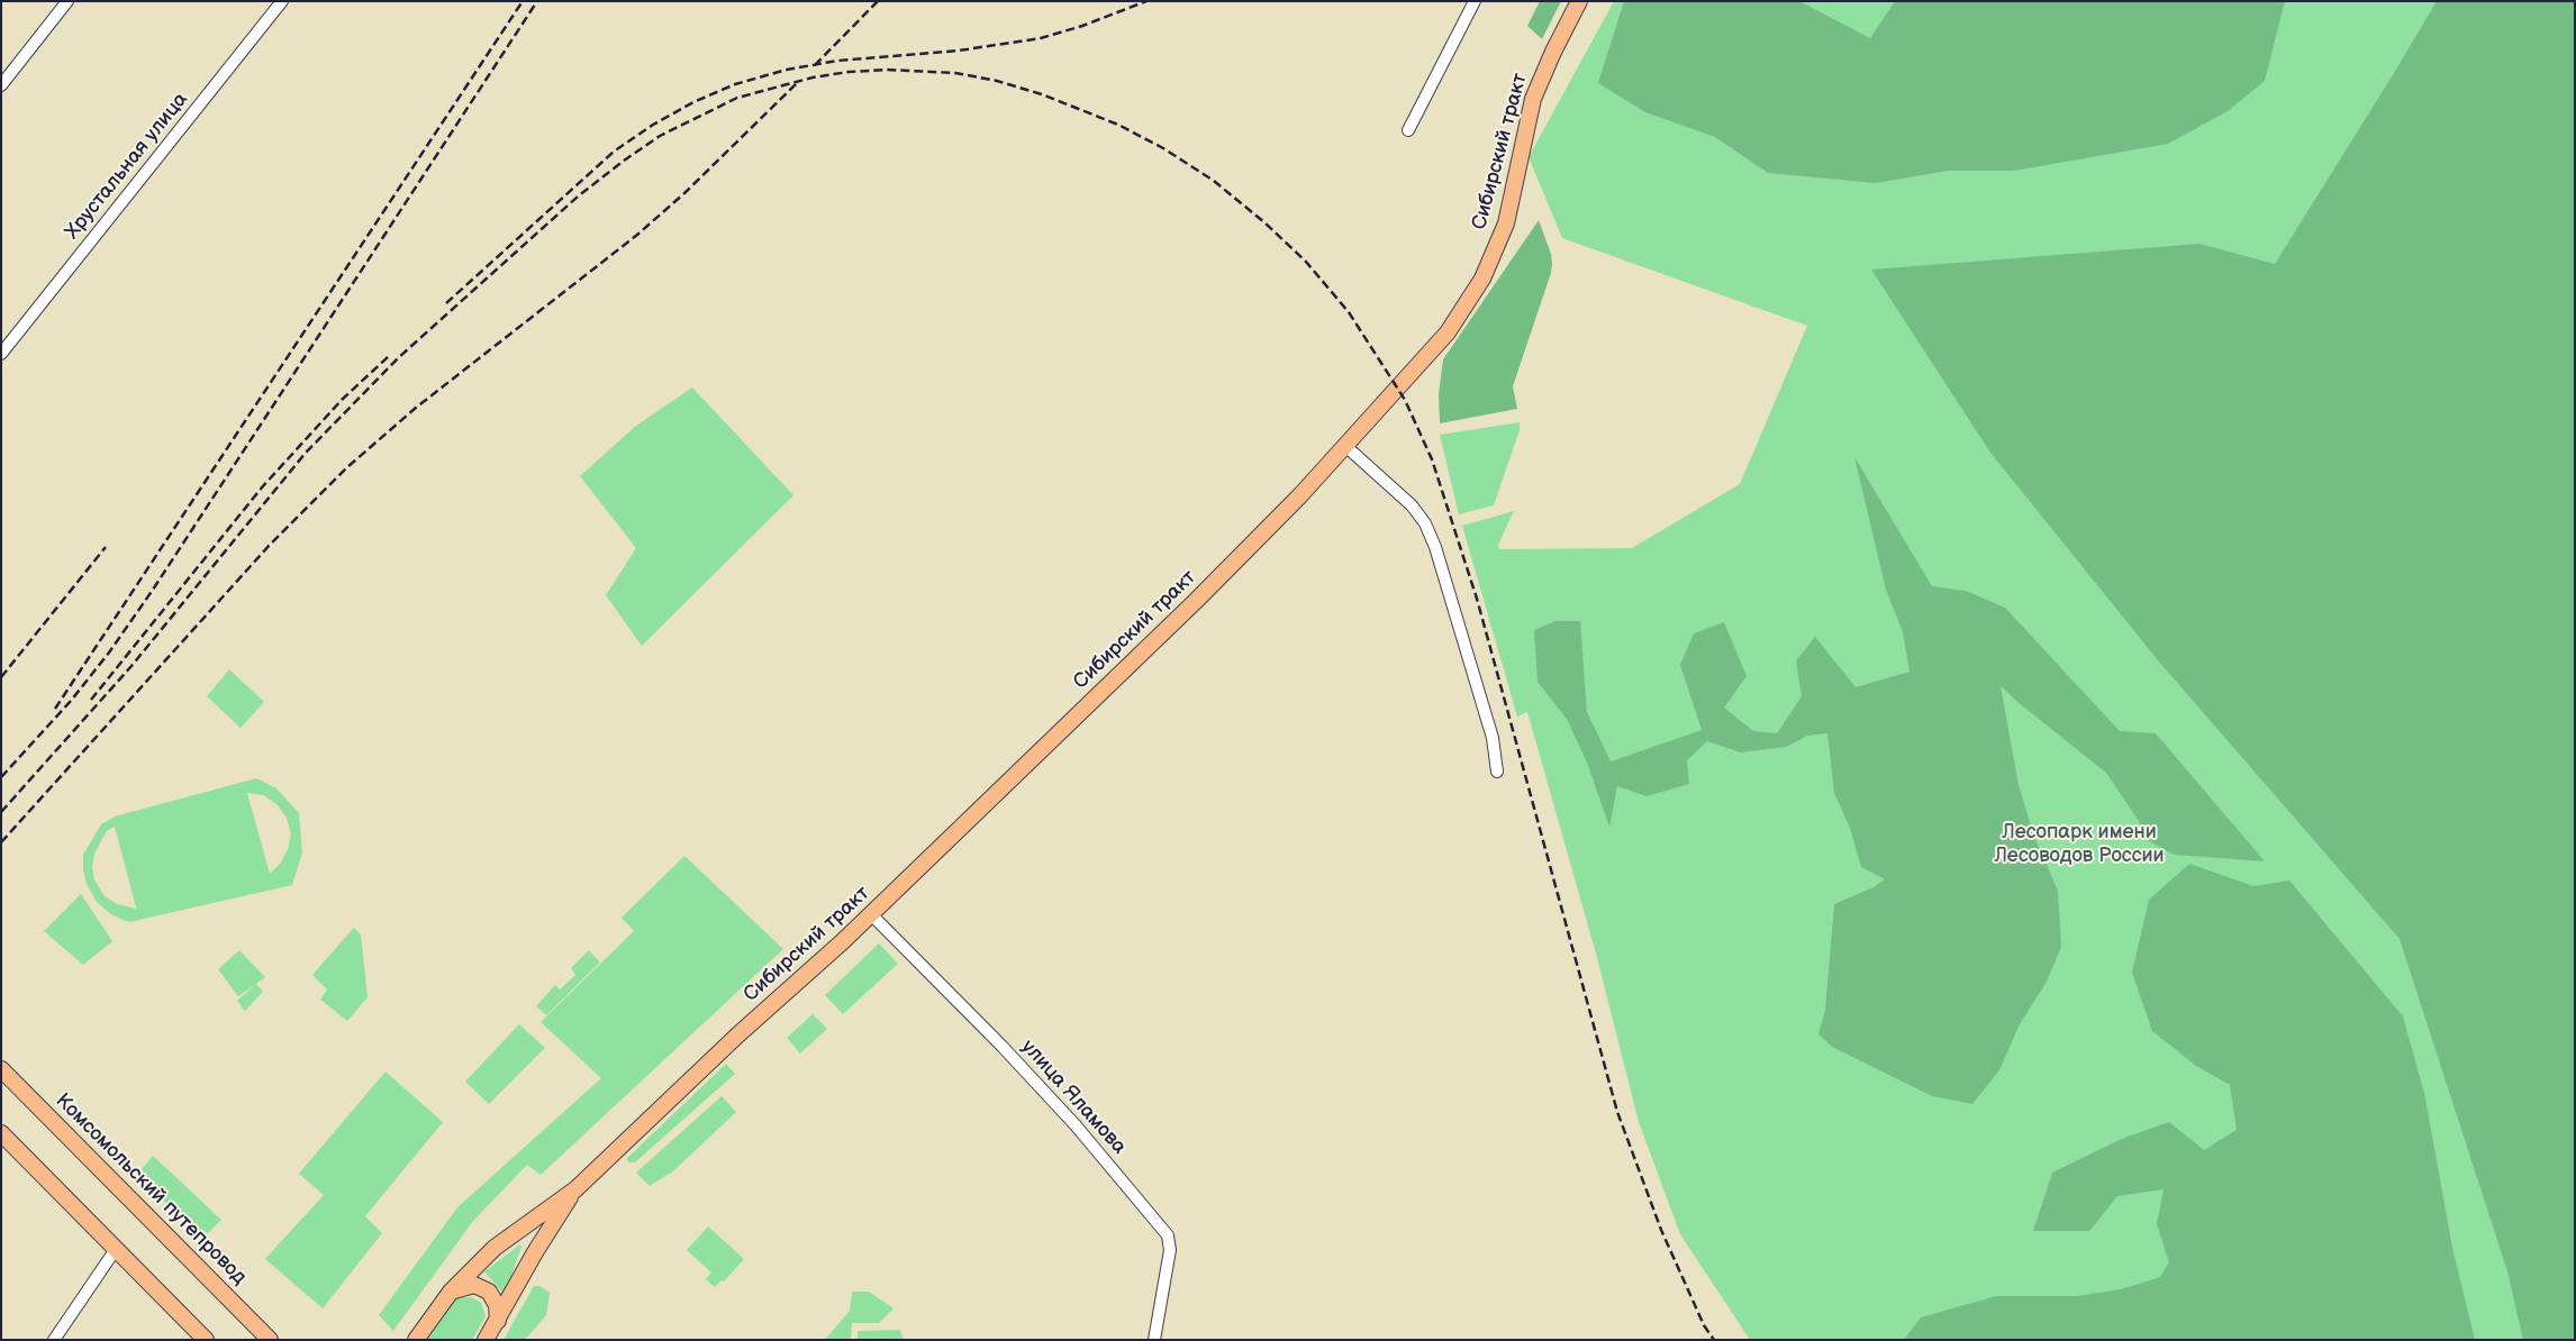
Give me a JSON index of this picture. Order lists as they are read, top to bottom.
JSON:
{
  "streets": {
    "main road": ["Сибирский тракт", "Комсомольский путепровод"],
    "street": ["Хрустальная улица", "улица Яламова"]
  },
  "crossings": [
    ["Сибирский тракт", "улица Яламова"]
  ],
  "parks": ["Лесопарк имени Лесоводов России"]
}
